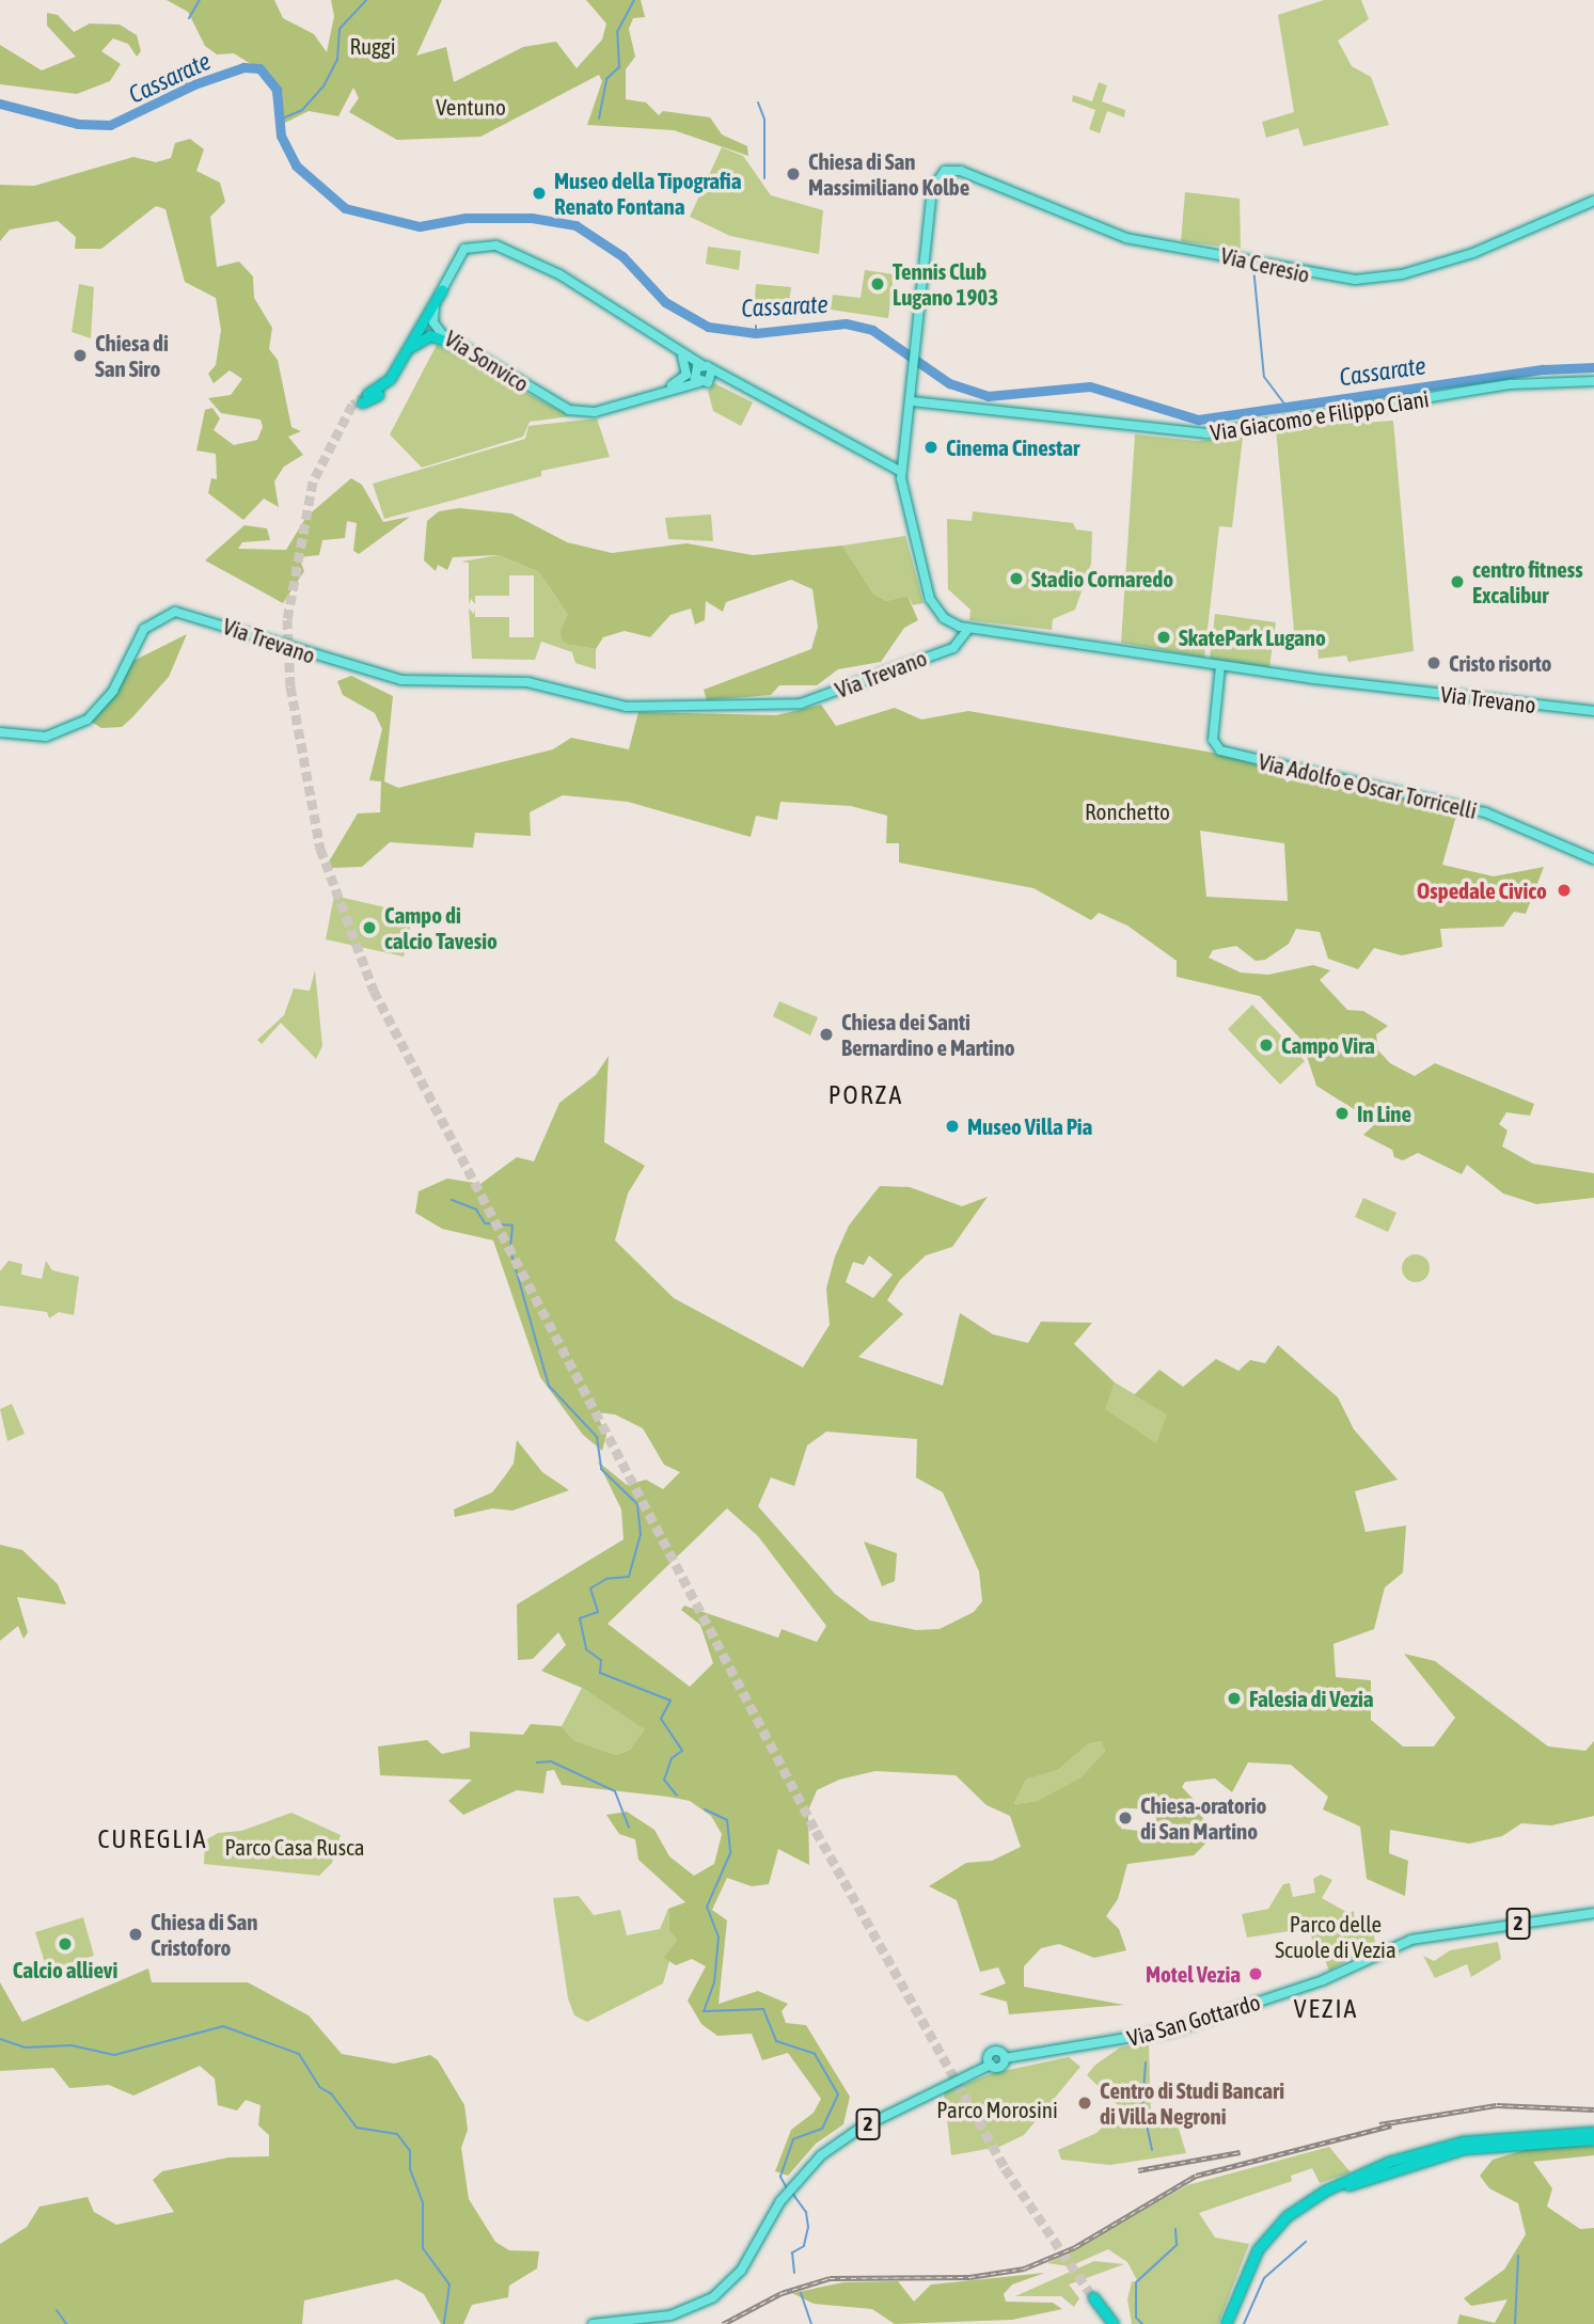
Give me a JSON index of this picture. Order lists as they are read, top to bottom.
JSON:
{
  "streets": {
    "main road": [
      "Via Ceresio",
      "Via Sonvico",
      "Via Giacomo e Filippo Ciani",
      "Via Trevano",
      "Via Adolfo e Oscar Torricelli",
      "2",
      "Via San Gottardo"
    ]
  },
  "crossings": [
    ["Via Ceresio", "Via Giacomo e Filippo Ciani"],
    ["Via Trevano", "Via Adolfo e Oscar Torricelli"]
  ],
  "districts": ["PORZA", "CUREGLIA", "VEZIA"],
  "water": ["Cassarate"],
  "parks": [
    "Ruggi",
    "Ventuno",
    "Ronchetto",
    "Parco Casa Rusca",
    "Parco delle Scuole di Vezia",
    "Parco Morosini"
  ],
  "places": [
    "Chiesa di San Massimiliano Kolbe",
    "Museo della Tipografia Renato Fontana",
    "Tennis Club Lugano 1903",
    "Chiesa di San Siro",
    "Cinema Cinestar",
    "Stadio Cornaredo",
    "centro fitness Excalibur",
    "SkatePark Lugano",
    "Cristo risorto",
    "Ospedale Civico",
    "Campo di calcio Tavesio",
    "Chiesa dei Santi Bernardino e Martino",
    "Campo Vira",
    "In Line",
    "Museo Villa Pia",
    "Falesia di Vezia",
    "Chiesa-oratorio di San Martino",
    "Chiesa di San Cristoforo",
    "Calcio allievi",
    "Motel Vezia",
    "Centro di Studi Bancari di Villa Negroni"
  ]
}
